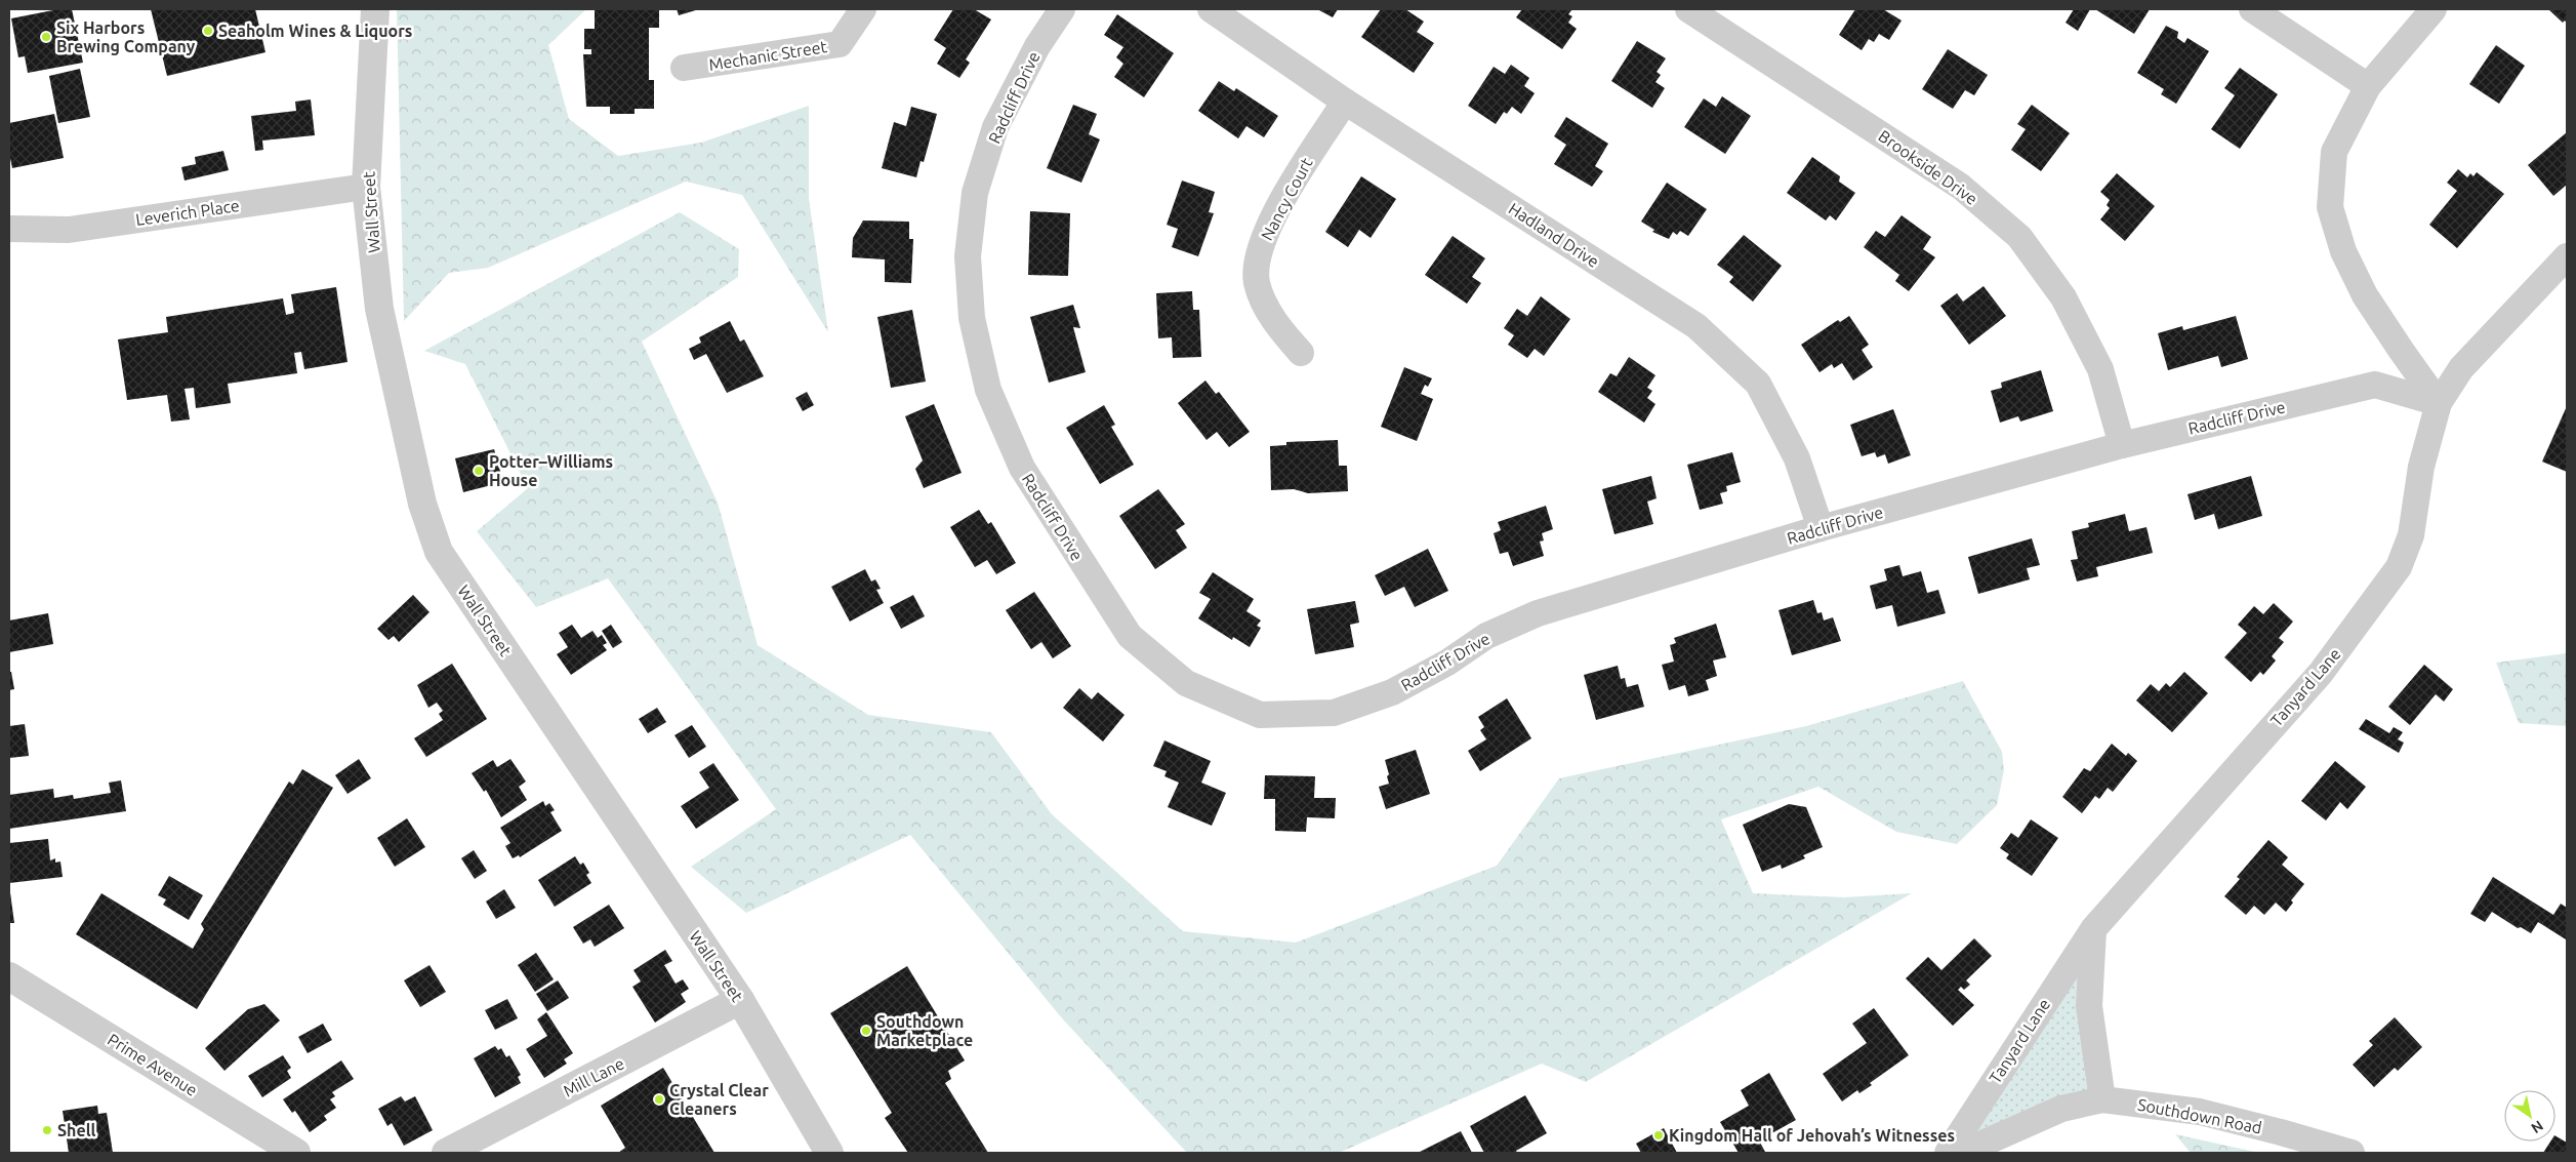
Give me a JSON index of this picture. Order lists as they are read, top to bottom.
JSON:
{
  "streets": {
    "street": [
      "Mechanic Street",
      "Radcliff Drive",
      "Brookside Drive",
      "Nancy Court",
      "Leverich Place",
      "Wall Street",
      "Hadland Drive",
      "Tanyard Lane",
      "Prime Avenue",
      "Mill Lane",
      "Southdown Road"
    ]
  },
  "crossings": [
    ["Radcliff Drive", "Brookside Drive"],
    ["Radcliff Drive", "Hadland Drive"],
    ["Radcliff Drive", "Tanyard Lane"],
    ["Nancy Court", "Hadland Drive"],
    ["Leverich Place", "Wall Street"],
    ["Wall Street", "Mill Lane"]
  ],
  "places": [
    "Seaholm Wines & Liquors",
    "Six Harbors Brewing Company",
    "Potter–Williams House",
    "Southdown Marketplace",
    "Crystal Clear Cleaners",
    "Shell",
    "Kingdom Hall of Jehovah’s Witnesses"
  ],
  "north": "bottom right"
}
